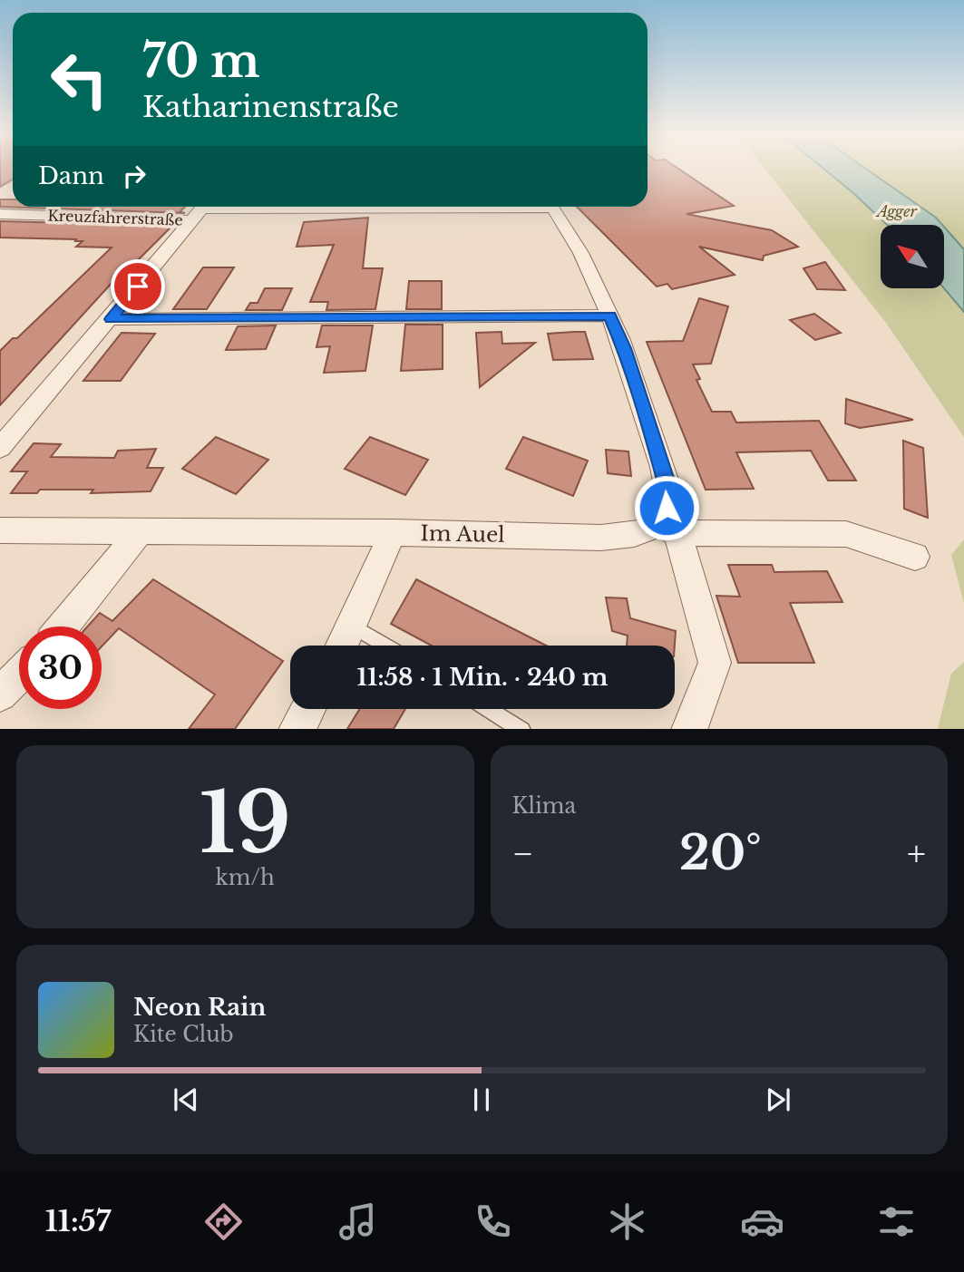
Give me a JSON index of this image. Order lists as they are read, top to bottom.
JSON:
{
  "streets": {
    "street": ["Kreuzfahrerstraße", "Im Auel"]
  },
  "parks": ["Agger"],
  "north": "top left",
  "page": {
    "turn": ["70 m", "Katharinenstraße"],
    "then": "Dann",
    "limit": "30",
    "trip": "11:58 · 1 Min. · 240 m",
    "tile": [
      ["19", "km/h"],
      "Klima"
    ],
    "heat": ["−", "20°", "+"],
    "song": ["Neon Rain", "Kite Club"],
    "tabs": "11:57"
  }
}
